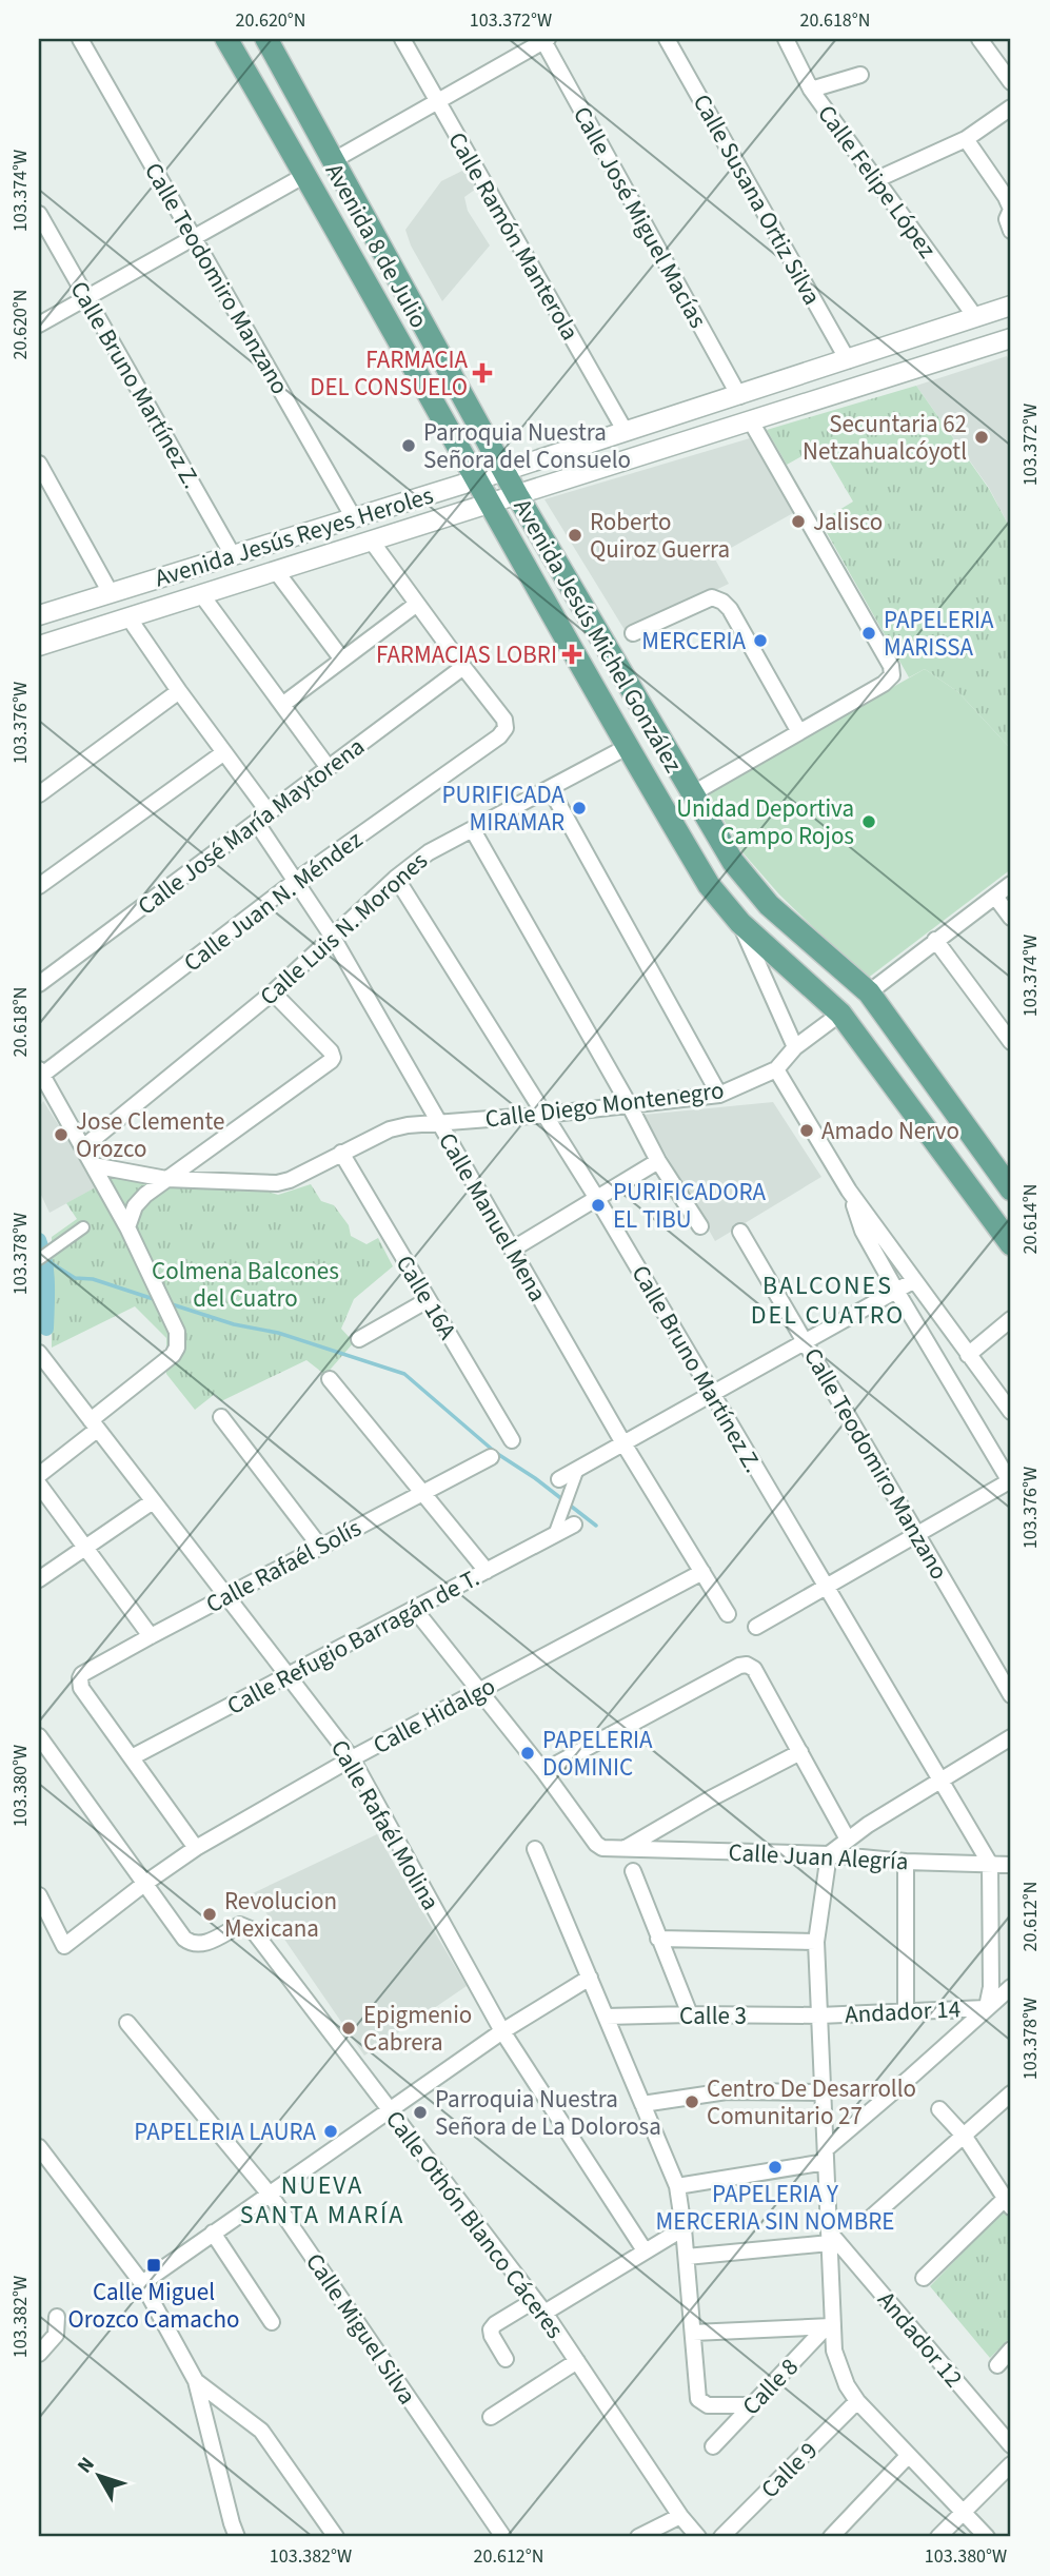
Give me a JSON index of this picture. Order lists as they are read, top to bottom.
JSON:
{
  "streets": {
    "main road": ["Avenida 8 de Julio", "Avenida Jesús Michel González"],
    "street": [
      "Calle Felipe López",
      "Calle Susana Ortiz Silva",
      "Calle José Miguel Macías",
      "Calle Ramón Manterola",
      "Calle Teodomiro Manzano",
      "Calle Bruno Martínez Z.",
      "Avenida Jesús Reyes Heroles",
      "Calle José María Maytorena",
      "Calle Juan N. Méndez",
      "Calle Luis N. Morones",
      "Calle Diego Montenegro",
      "Calle Manuel Mena",
      "Calle 16A",
      "Calle Rafaél Solís",
      "Calle Refugio Barragán de T.",
      "Calle Hidalgo",
      "Calle Rafaél Molina",
      "Calle Juan Alegría",
      "Andador 14",
      "Calle 3",
      "Calle Othón Blanco Cáceres",
      "Calle Miguel Silva",
      "Andador 12",
      "Calle 8",
      "Calle 9"
    ]
  },
  "crossings": [
    ["Calle Felipe López", "Avenida Jesús Reyes Heroles"],
    ["Calle Susana Ortiz Silva", "Avenida Jesús Reyes Heroles"],
    ["Calle José Miguel Macías", "Avenida Jesús Reyes Heroles"],
    ["Calle Ramón Manterola", "Avenida Jesús Reyes Heroles"],
    ["Avenida 8 de Julio", "Avenida Jesús Reyes Heroles"],
    ["Avenida 8 de Julio", "Avenida Jesús Michel González"],
    ["Calle Teodomiro Manzano", "Avenida Jesús Reyes Heroles"],
    ["Calle Bruno Martínez Z.", "Avenida Jesús Reyes Heroles"],
    ["Calle Bruno Martínez Z.", "Calle Luis N. Morones"],
    ["Calle Bruno Martínez Z.", "Calle Diego Montenegro"],
    ["Calle Bruno Martínez Z.", "Calle Juan Alegría"],
    ["Calle Bruno Martínez Z.", "Andador 14"],
    ["Avenida Jesús Reyes Heroles", "Avenida Jesús Michel González"],
    ["Avenida Jesús Reyes Heroles", "Calle Manuel Mena"],
    ["Avenida Jesús Michel González", "Calle Luis N. Morones"],
    ["Avenida Jesús Michel González", "Calle Diego Montenegro"],
    ["Calle José María Maytorena", "Calle Juan N. Méndez"],
    ["Calle José María Maytorena", "Calle Manuel Mena"],
    ["Calle Juan N. Méndez", "Calle Manuel Mena"],
    ["Calle Luis N. Morones", "Calle Manuel Mena"],
    ["Calle Diego Montenegro", "Calle Manuel Mena"],
    ["Calle Diego Montenegro", "Calle 16A"],
    ["Calle Manuel Mena", "Calle Hidalgo"],
    ["Calle Rafaél Solís", "Calle Refugio Barragán de T."],
    ["Calle Rafaél Solís", "Calle Rafaél Molina"],
    ["Calle Refugio Barragán de T.", "Calle Rafaél Molina"],
    ["Calle Refugio Barragán de T.", "Calle Juan Alegría"],
    ["Calle Hidalgo", "Calle Rafaél Molina"],
    ["Calle Hidalgo", "Calle Juan Alegría"],
    ["Calle Hidalgo", "Calle Othón Blanco Cáceres"],
    ["Calle Juan Alegría", "Andador 14"],
    ["Andador 14", "Calle 3"]
  ],
  "districts": ["BALCONES DEL CUATRO", "NUEVA SANTA MARÍA"],
  "parks": ["Colmena Balcones del Cuatro"],
  "places": {
    "health": ["FARMACIA DEL CONSUELO", "FARMACIAS LOBRI"],
    "other": [
      "Secuntaria 62 Netzahualcóyotl",
      "Parroquia Nuestra Señora del Consuelo",
      "Jalisco",
      "Roberto Quiroz Guerra",
      "PAPELERIA MARISSA",
      "MERCERIA",
      "PURIFICADA MIRAMAR",
      "Unidad Deportiva Campo Rojos",
      "Amado Nervo",
      "Jose Clemente Orozco",
      "PURIFICADORA EL TIBU",
      "PAPELERIA DOMINIC",
      "Revolucion Mexicana",
      "Epigmenio Cabrera",
      "Centro De Desarrollo Comunitario 27",
      "Parroquia Nuestra Señora de La Dolorosa",
      "PAPELERIA LAURA",
      "PAPELERIA Y MERCERIA SIN NOMBRE"
    ],
    "transit": ["Calle Miguel Orozco Camacho"]
  },
  "north": "top left",
  "coordinates": [
    "20.620°N",
    "103.372°W",
    "20.618°N",
    "103.374°W",
    "103.376°W",
    "20.614°N",
    "103.378°W",
    "103.380°W",
    "20.612°N",
    "103.382°W"
  ]
}
